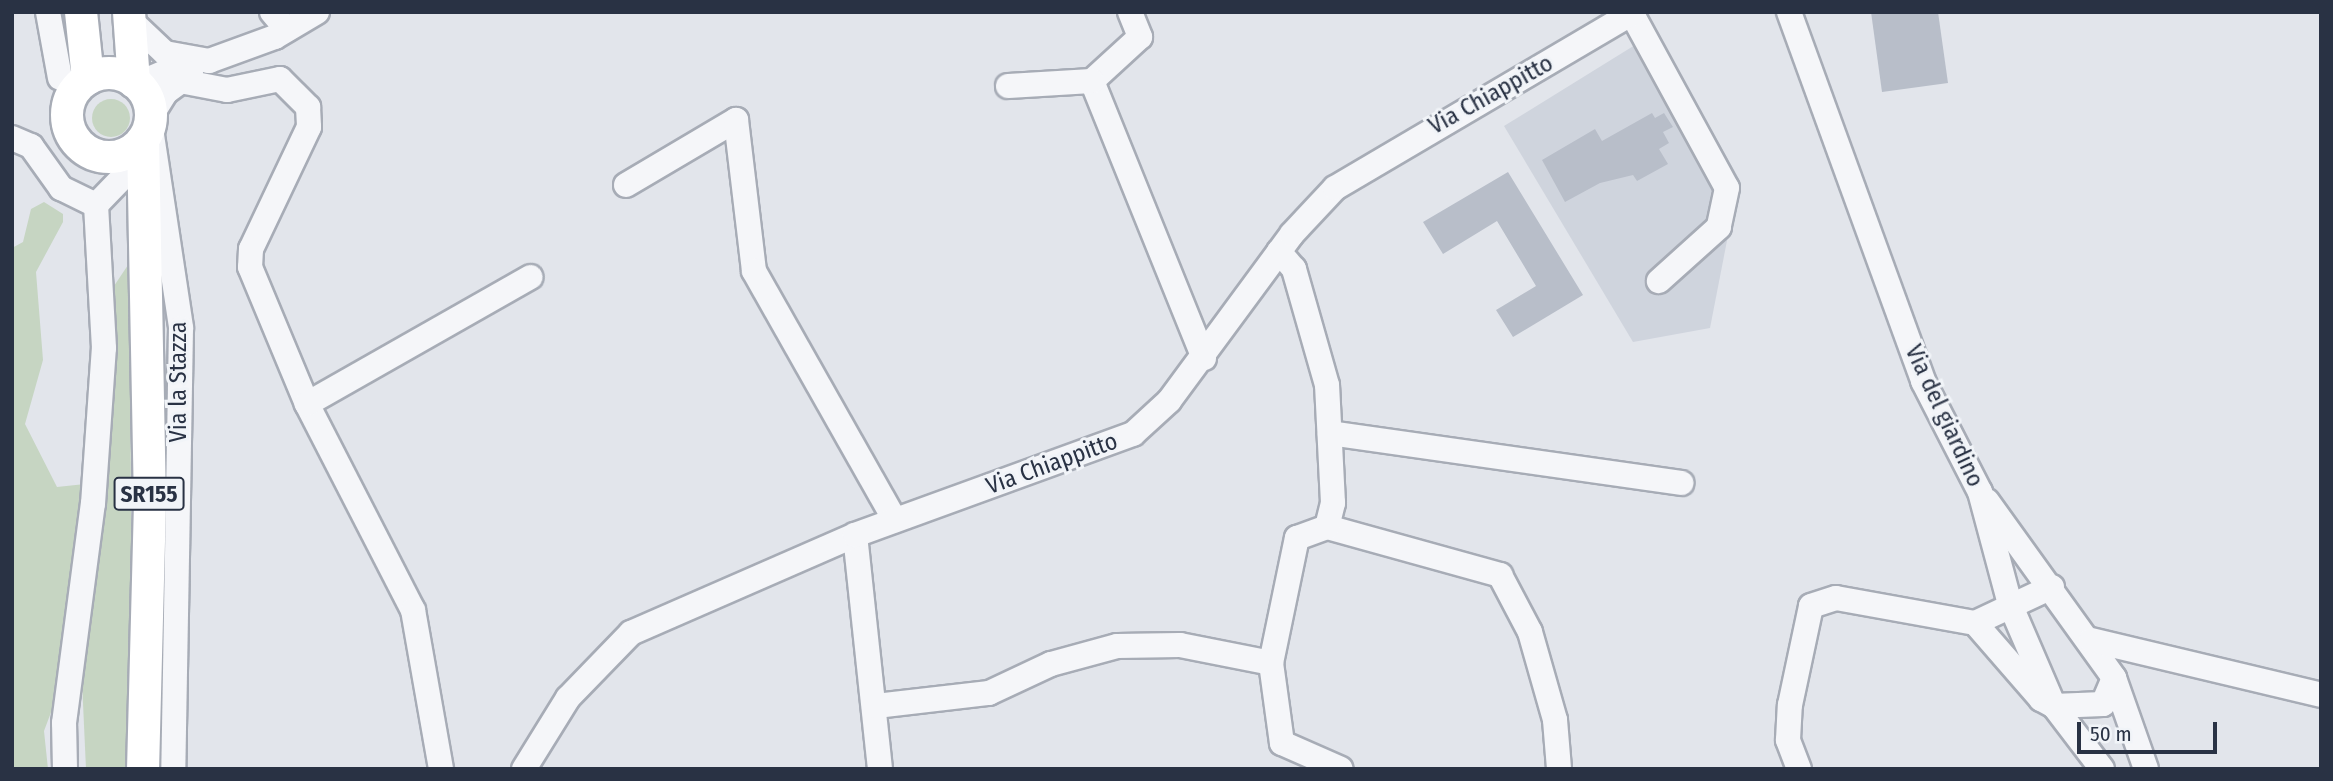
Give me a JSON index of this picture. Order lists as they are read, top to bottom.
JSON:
{
  "streets": {
    "main road": ["SR155"],
    "street": ["Via Chiappitto", "Via la Stazza", "Via del giardino"]
  },
  "scale_bar": "50 m"
}
